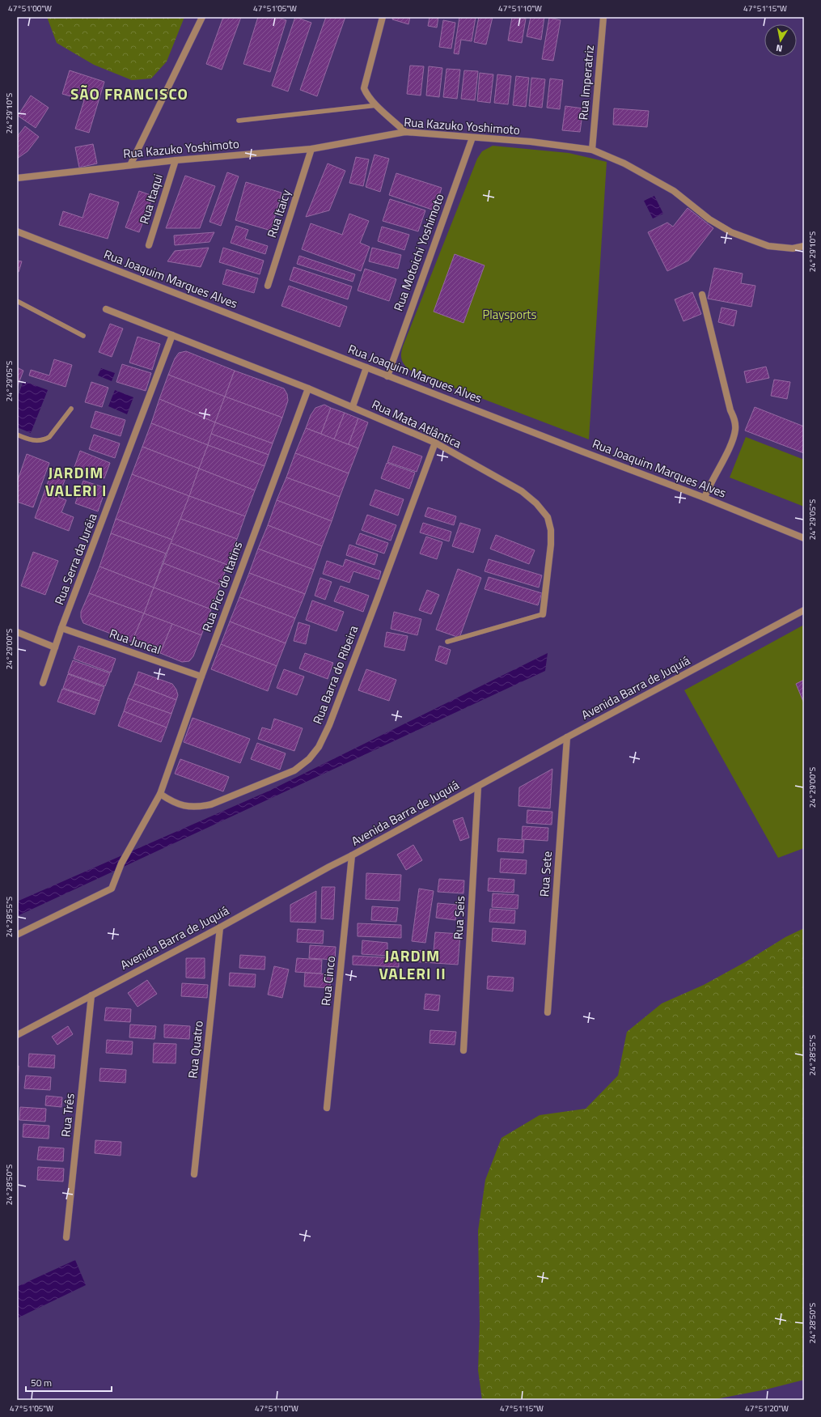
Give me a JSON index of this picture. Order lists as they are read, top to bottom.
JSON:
{
  "streets": {
    "street": [
      "Rua Imperatriz",
      "Rua Kazuko Yoshimoto",
      "Rua Itaqui",
      "Rua Itaicy",
      "Rua Motoichi Yoshimoto",
      "Rua Joaquim Marques Alves",
      "Rua Mata Atlântica",
      "Rua Serra da Juréia",
      "Rua Pico do Itatins",
      "Rua Juncal",
      "Rua Barra do Ribeira",
      "Avenida Barra de Juquiá",
      "Rua Sete",
      "Rua Seis",
      "Rua Cinco",
      "Rua Quatro",
      "Rua Três"
    ]
  },
  "crossings": [
    ["Rua Imperatriz", "Rua Kazuko Yoshimoto"],
    ["Rua Kazuko Yoshimoto", "Rua Itaqui"],
    ["Rua Kazuko Yoshimoto", "Rua Itaicy"],
    ["Rua Kazuko Yoshimoto", "Rua Motoichi Yoshimoto"],
    ["Rua Motoichi Yoshimoto", "Rua Joaquim Marques Alves"],
    ["Rua Mata Atlântica", "Rua Serra da Juréia"],
    ["Rua Mata Atlântica", "Rua Pico do Itatins"],
    ["Rua Mata Atlântica", "Rua Barra do Ribeira"],
    ["Rua Serra da Juréia", "Rua Juncal"],
    ["Rua Pico do Itatins", "Rua Juncal"],
    ["Rua Pico do Itatins", "Rua Barra do Ribeira"],
    ["Avenida Barra de Juquiá", "Rua Sete"],
    ["Avenida Barra de Juquiá", "Rua Seis"],
    ["Avenida Barra de Juquiá", "Rua Cinco"],
    ["Avenida Barra de Juquiá", "Rua Quatro"],
    ["Avenida Barra de Juquiá", "Rua Três"]
  ],
  "districts": ["SÃO FRANCISCO", "JARDIM VALERI I", "JARDIM VALERI II"],
  "parks": ["Playsports"],
  "scale_bar": "50 m",
  "north": "bottom",
  "coordinates": [
    "47°51'00\"W",
    "47°51'05\"W",
    "47°51'10\"W",
    "47°51'15\"W",
    "24°29'10\"S",
    "24°29'05\"S",
    "24°29'00\"S",
    "24°28'55\"S",
    "24°28'50\"S",
    "47°51'20\"W"
  ]
}
